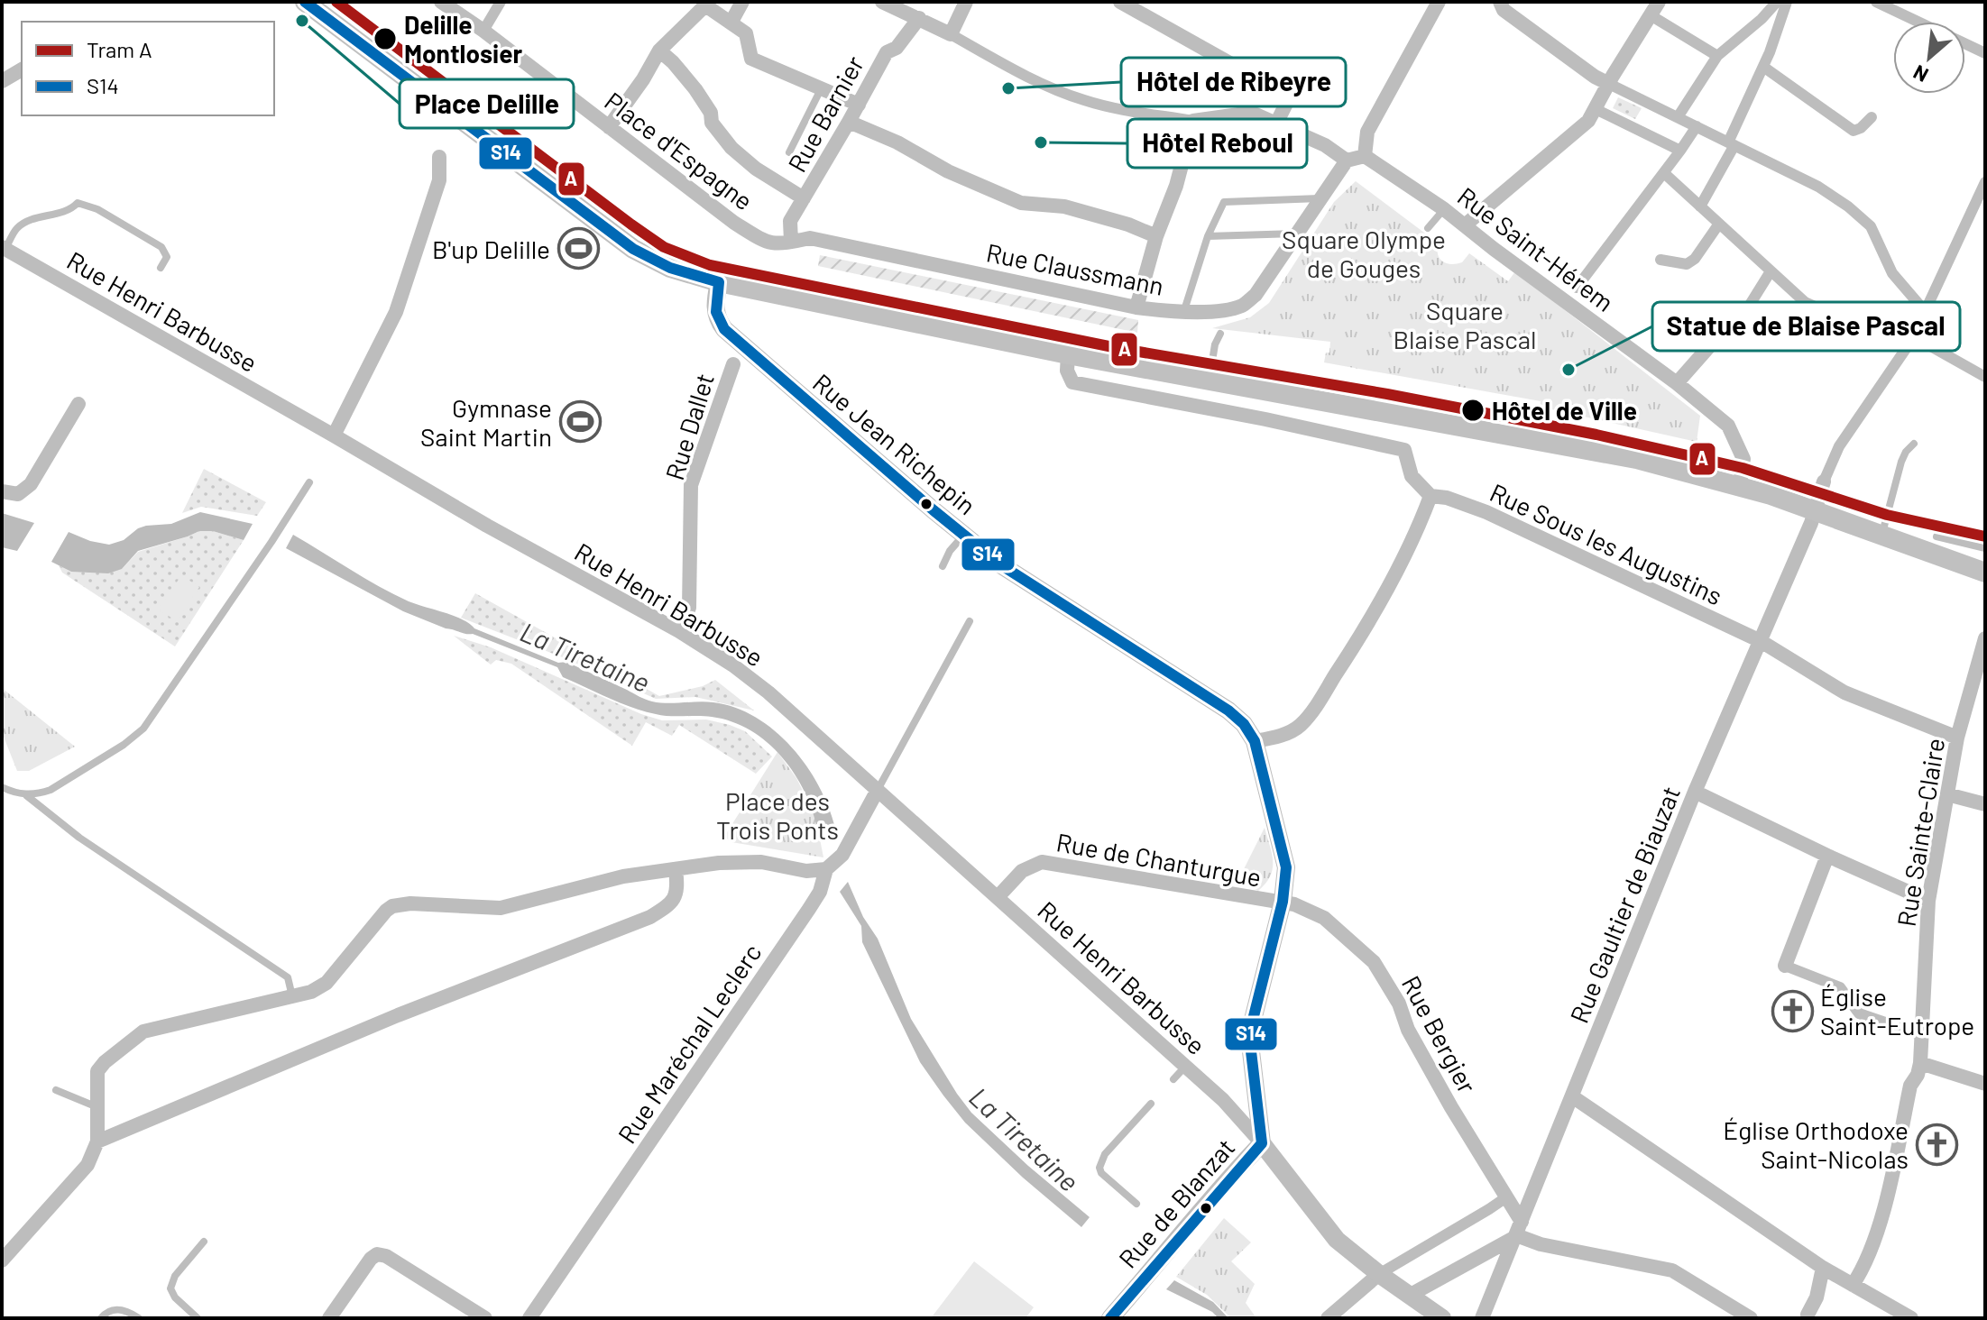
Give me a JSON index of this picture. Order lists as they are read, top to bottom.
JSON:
{
  "streets": {
    "street": [
      "Rue Barnier",
      "Place d'Espagne",
      "Rue Saint-Hérem",
      "Rue Claussmann",
      "Rue Henri Barbusse",
      "Rue Dallet",
      "Rue Jean Richepin",
      "Rue Sous les Augustins",
      "Rue Sainte-Claire",
      "Rue de Chanturgue",
      "Rue Gaultier de Biauzat",
      "Rue Bergier",
      "Rue Maréchal Leclerc",
      "Rue de Blanzat"
    ]
  },
  "crossings": [
    ["Rue Barnier", "Place d'Espagne"],
    ["Rue Barnier", "Rue Claussmann"],
    ["Place d'Espagne", "Rue Claussmann"],
    ["Rue Henri Barbusse", "Rue Dallet"],
    ["Rue Henri Barbusse", "Rue de Chanturgue"],
    ["Rue Henri Barbusse", "Rue Maréchal Leclerc"],
    ["Rue Henri Barbusse", "Rue de Blanzat"],
    ["Rue Jean Richepin", "Rue de Blanzat"],
    ["Rue Sous les Augustins", "Rue Sainte-Claire"],
    ["Rue Sous les Augustins", "Rue Gaultier de Biauzat"],
    ["Rue de Chanturgue", "Rue Bergier"],
    ["Rue de Chanturgue", "Rue de Blanzat"],
    ["Rue Gaultier de Biauzat", "Rue Bergier"],
    ["Rue Bergier", "Rue de Blanzat"]
  ],
  "water": ["La Tiretaine"],
  "parks": ["Square Olympe de Gouges", "Square Blaise Pascal", "Place des Trois Ponts"],
  "places": {
    "other": [
      "Place Delille",
      "Delille Montlosier",
      "Hôtel de Ribeyre",
      "Hôtel Reboul",
      "Statue de Blaise Pascal",
      "Hôtel de Ville"
    ],
    "sports": ["B'up Delille", "Gymnase Saint Martin"],
    "church": ["Église Saint-Eutrope", "Église Orthodoxe Saint-Nicolas"]
  },
  "lines": ["tram line A", "transit line S14"],
  "legend": ["Tram A", "S14"],
  "north": "bottom left"
}
